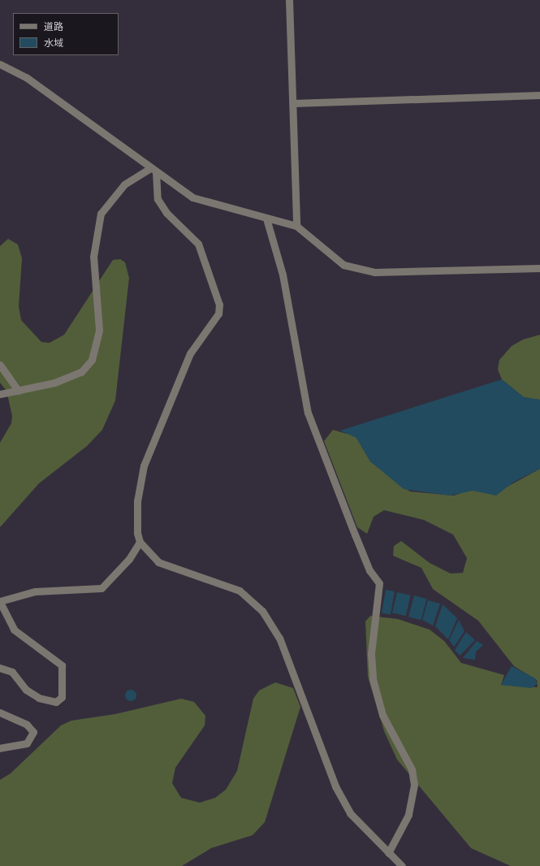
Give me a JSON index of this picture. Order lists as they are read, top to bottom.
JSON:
{
  "legend": ["道路", "水域"]
}
